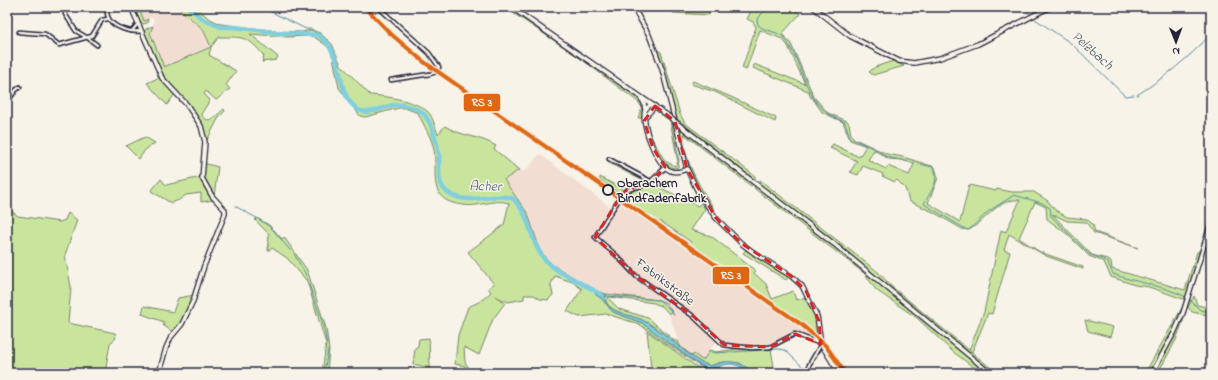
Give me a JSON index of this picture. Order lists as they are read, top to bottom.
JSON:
{
  "streets": {
    "street": ["Fabrikstraße"]
  },
  "water": ["Pelzbach", "Acher"],
  "places": ["Oberachern Bindfadenfabrik"],
  "north": "bottom"
}
